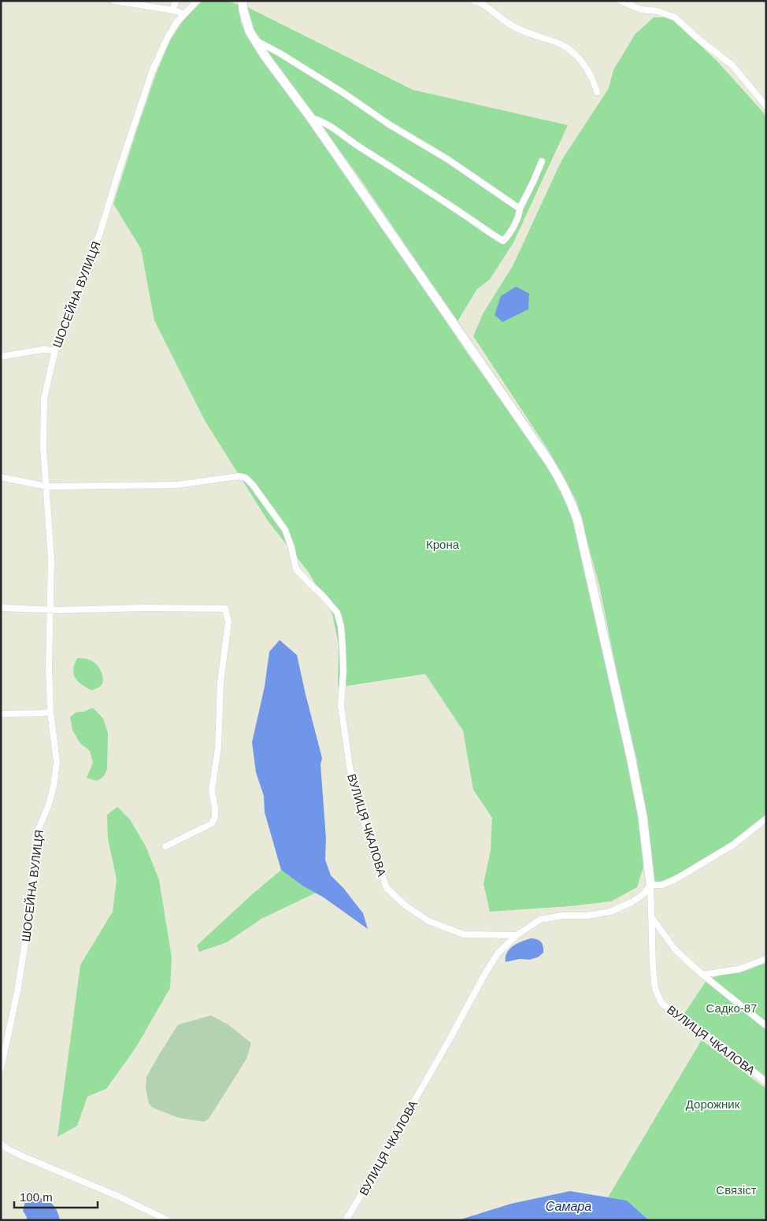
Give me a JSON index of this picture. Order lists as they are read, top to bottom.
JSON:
{
  "streets": {
    "street": ["ШОСЕЙНА ВУЛИЦЯ", "ВУЛИЦЯ ЧКАЛОВА"]
  },
  "crossings": [
    ["ШОСЕЙНА ВУЛИЦЯ", "ВУЛИЦЯ ЧКАЛОВА"]
  ],
  "water": ["Самара"],
  "parks": [
    "Крона",
    "Садко-87",
    "Дорожник",
    "Связіст"
  ],
  "scale_bar": "100 m"
}
